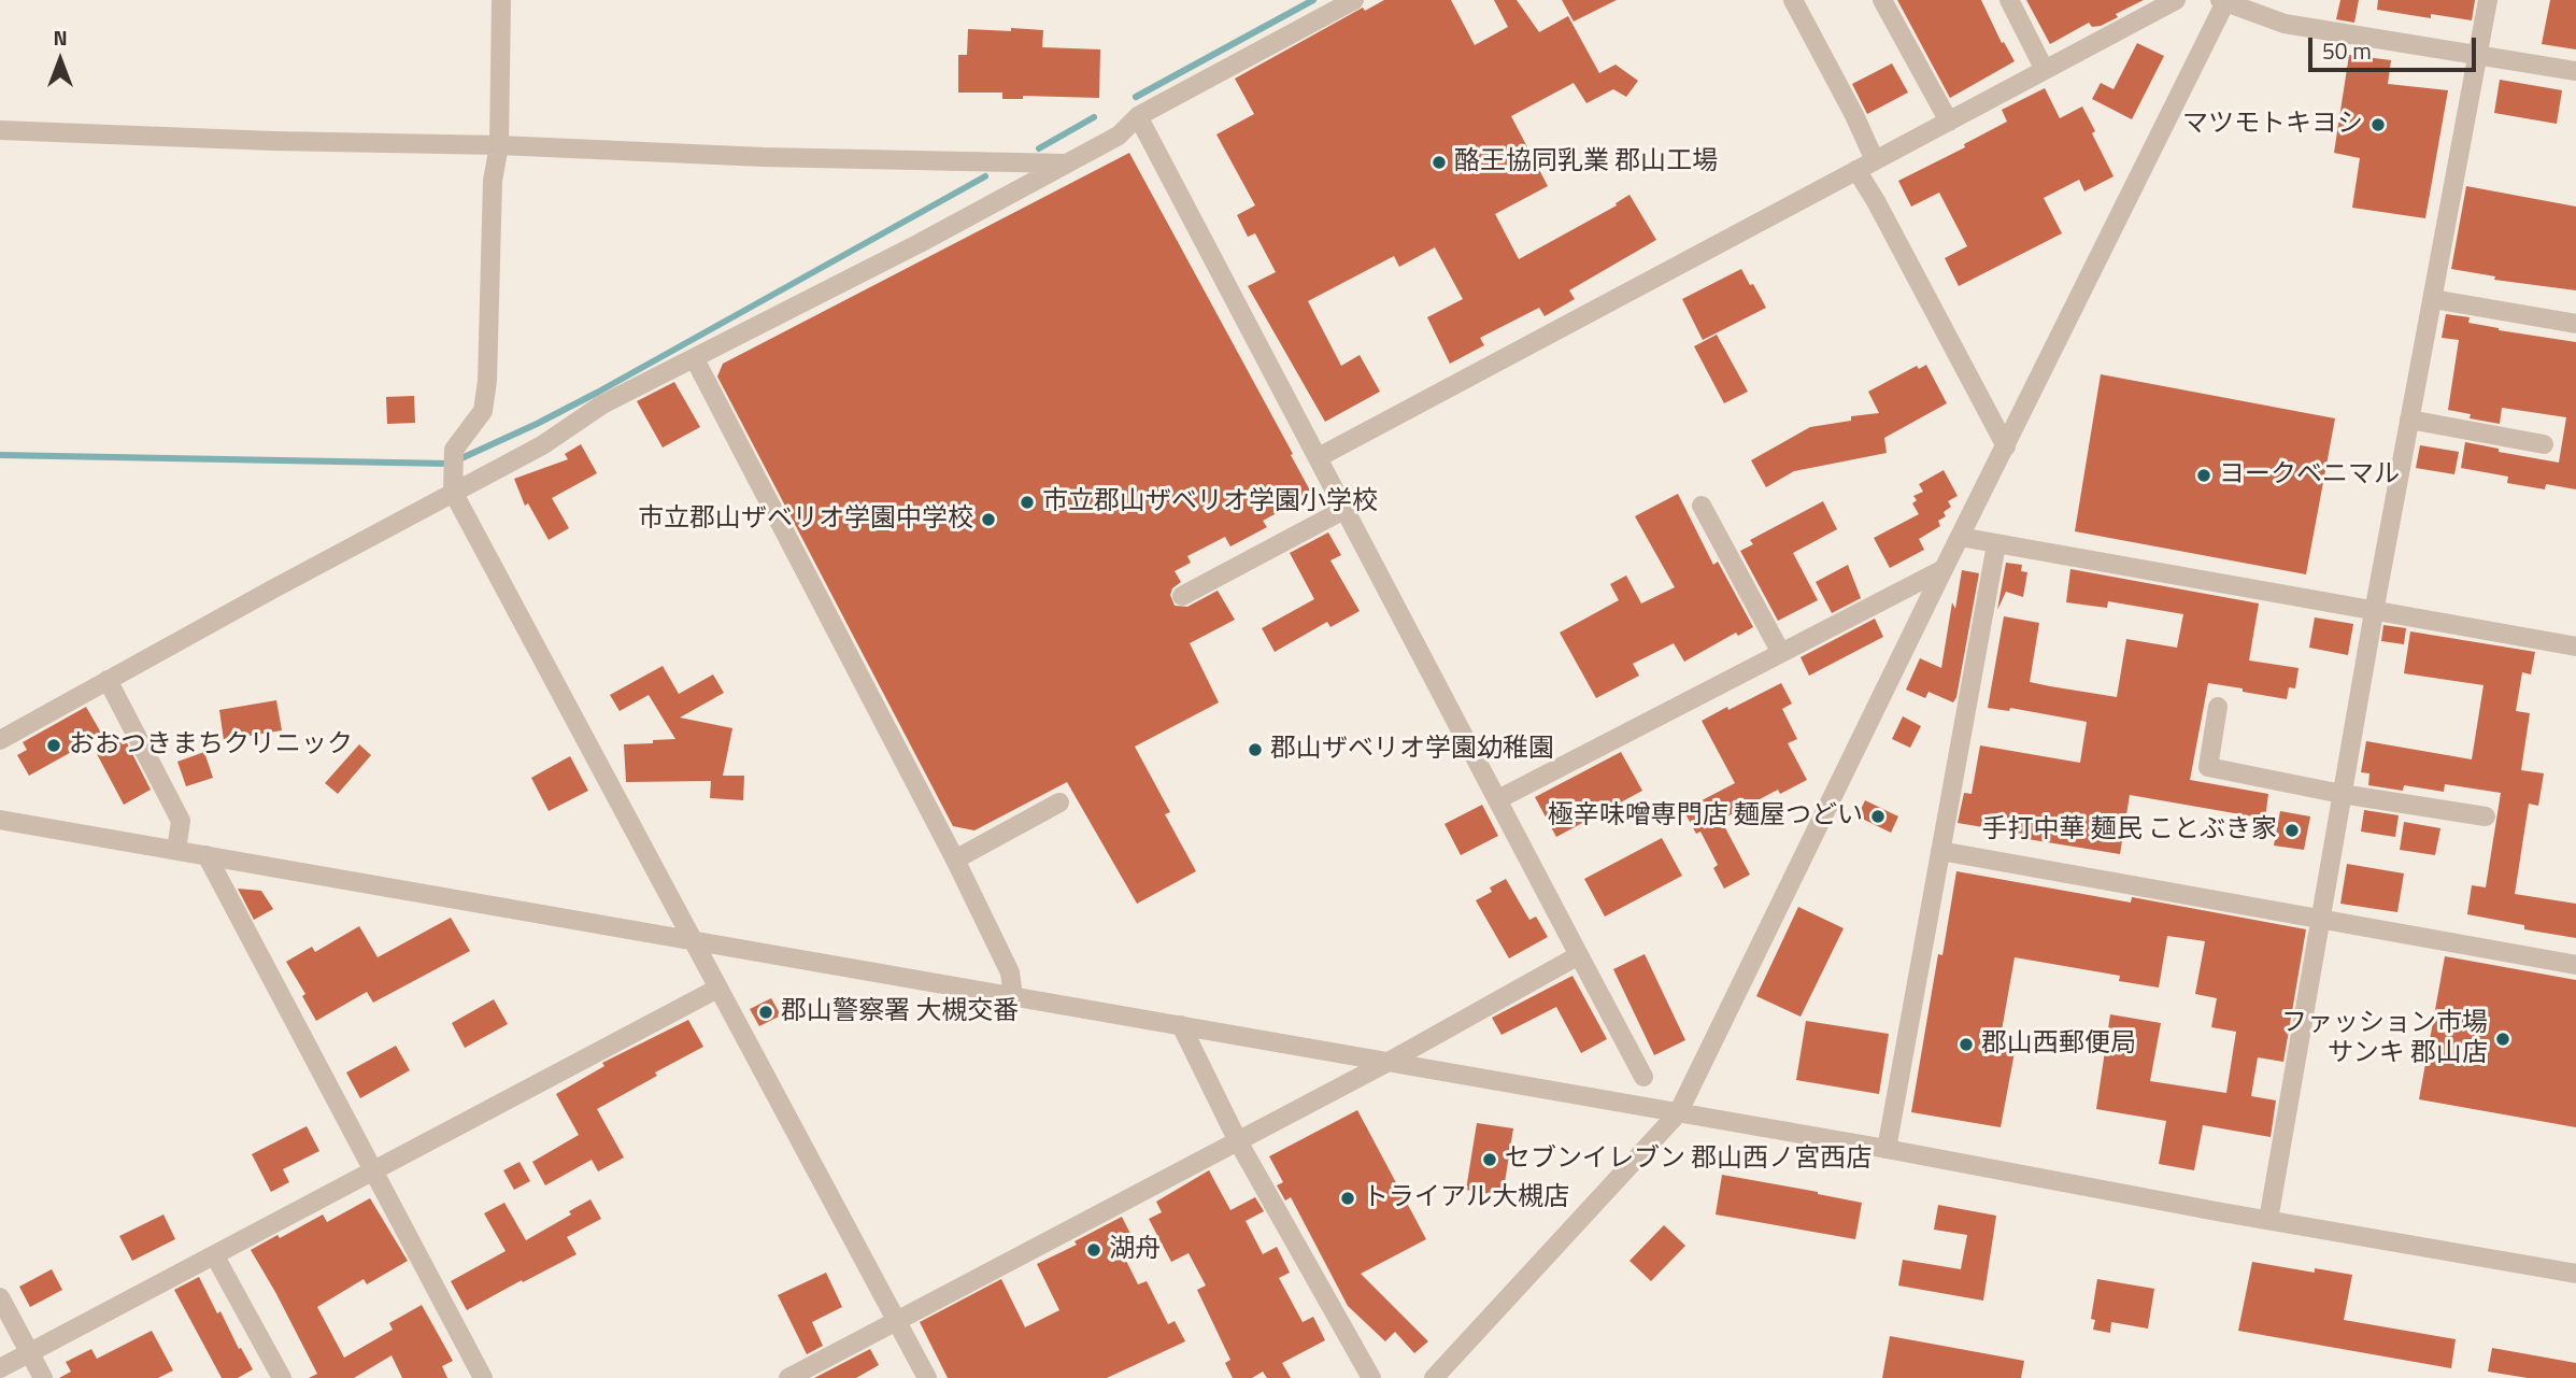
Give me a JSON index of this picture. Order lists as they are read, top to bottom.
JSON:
{
  "places": [
    "マツモトキヨシ",
    "酪王協同乳業 郡山工場",
    "ヨークベニマル",
    "市立郡山ザベリオ学園小学校",
    "市立郡山ザベリオ学園中学校",
    "おおつきまちクリニック",
    "郡山ザベリオ学園幼稚園",
    "極辛味噌専門店 麺屋つどい",
    "手打中華 麺民 ことぶき家",
    "郡山警察署 大槻交番",
    "ファッション市場 サンキ 郡山店",
    "郡山西郵便局",
    "セブンイレブン 郡山西ノ宮西店",
    "トライアル大槻店",
    "湖舟"
  ],
  "scale_bar": "50 m",
  "north": "top"
}
